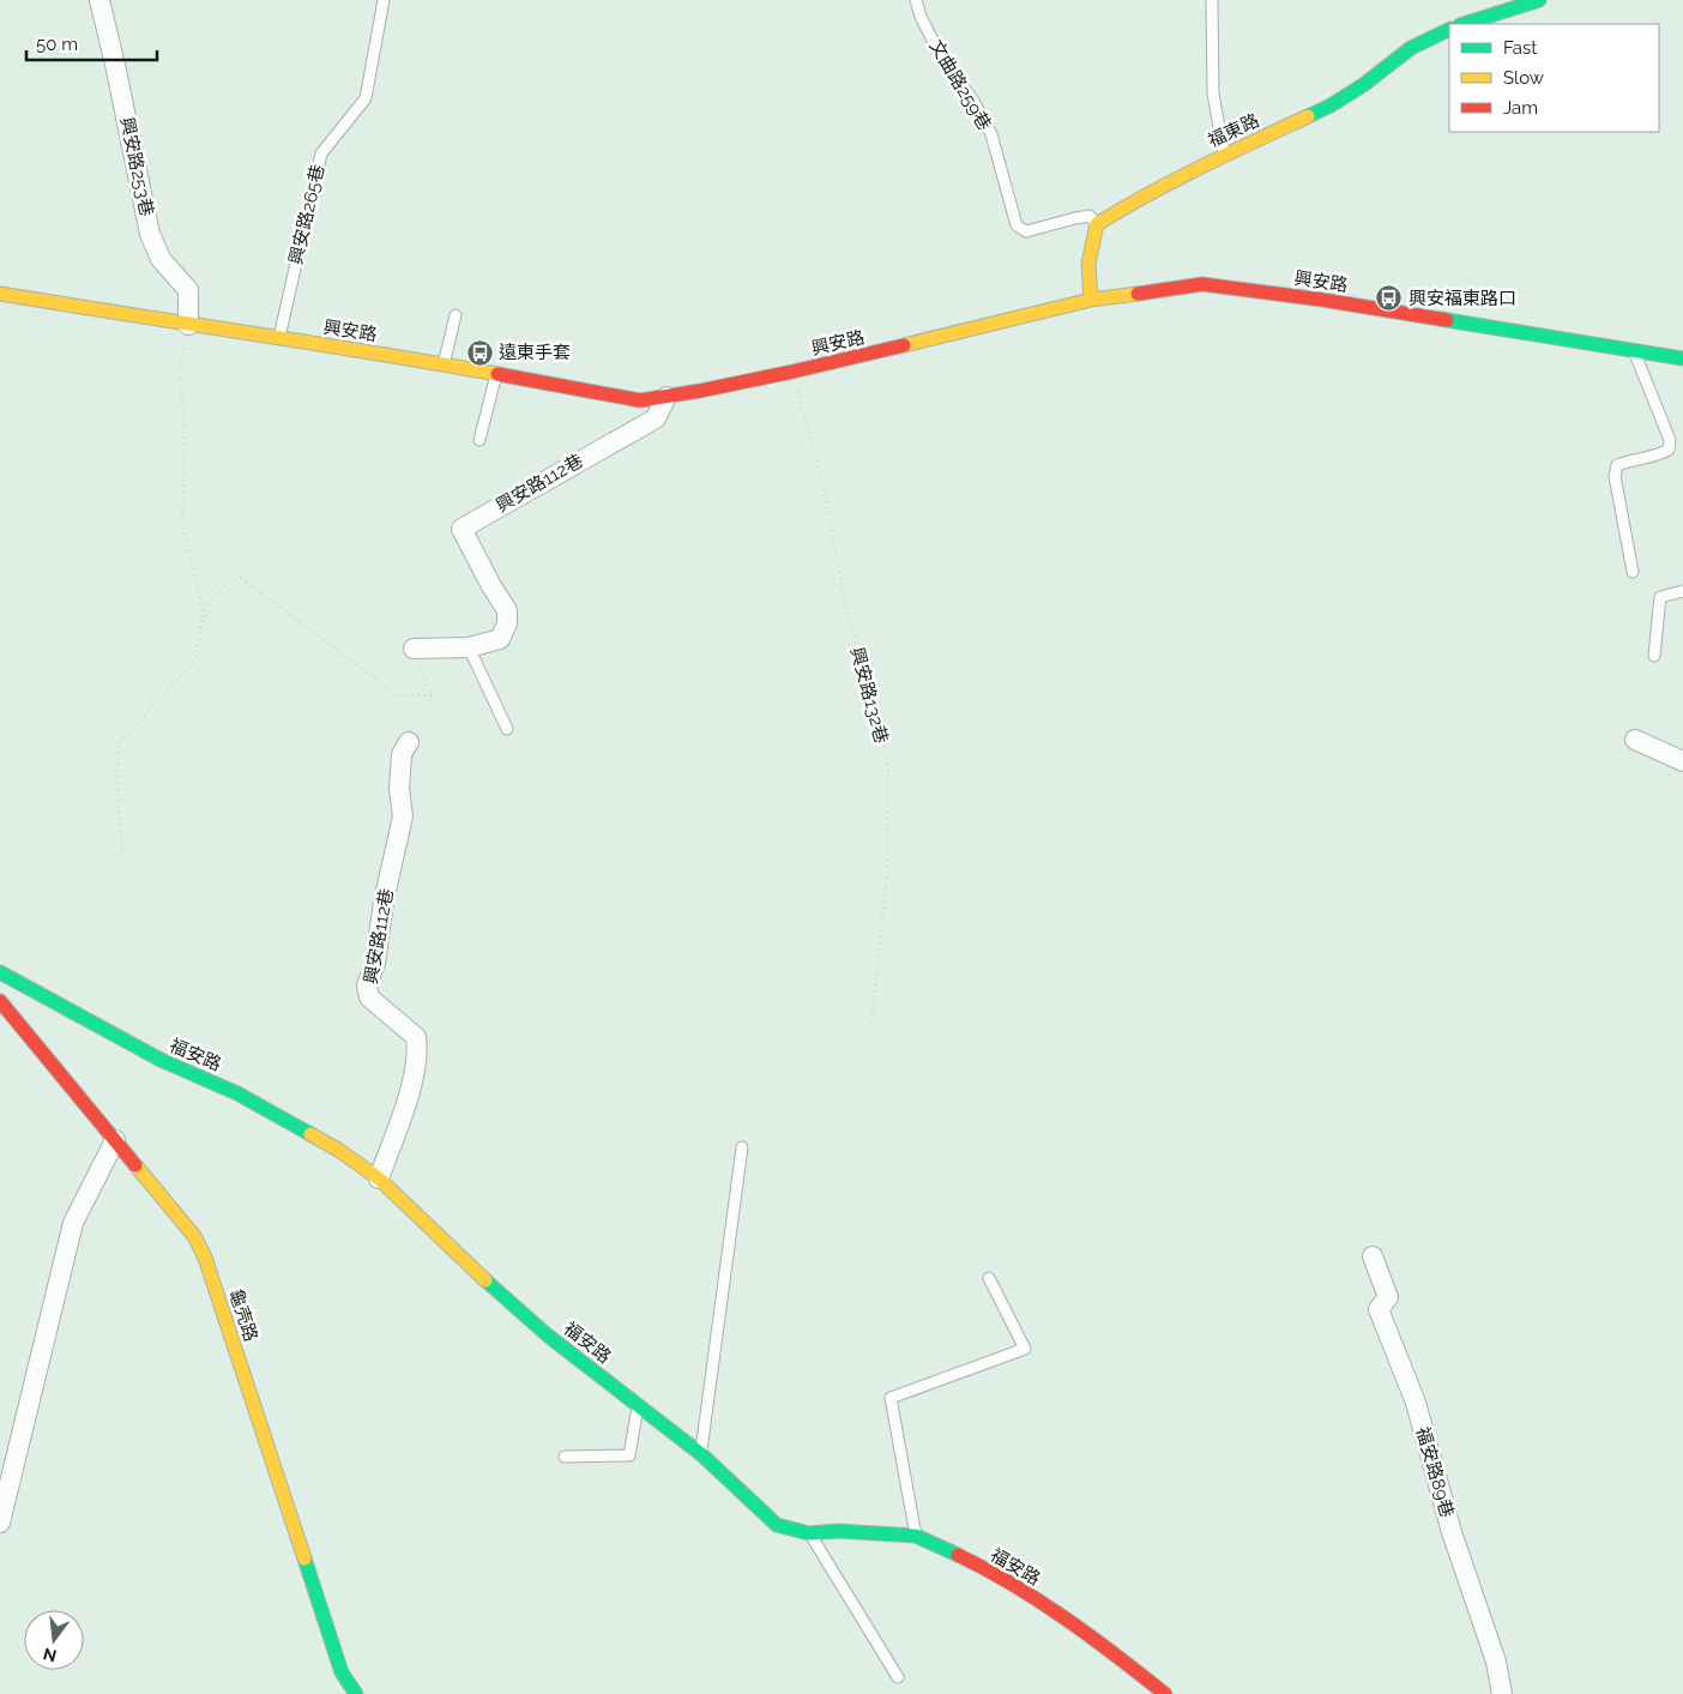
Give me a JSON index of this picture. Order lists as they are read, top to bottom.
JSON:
{
  "streets": {
    "street": [
      "福東路",
      "興安路253巷",
      "興安路",
      "興安路112巷",
      "福安路",
      "龜壳路",
      "福安路89巷"
    ],
    "lane": ["文曲路259巷", "興安路265巷"],
    "path": ["興安路132巷"]
  },
  "crossings": [
    ["文曲路259巷", "福東路"],
    ["興安路253巷", "興安路"],
    ["興安路265巷", "興安路"],
    ["興安路", "興安路112巷"],
    ["興安路", "興安路132巷"],
    ["興安路112巷", "福安路"]
  ],
  "places": {
    "bus stop": ["興安福東路口", "遠東手套"]
  },
  "legend": ["Fast", "Slow", "Jam"],
  "scale_bar": "50 m",
  "north": "bottom"
}
